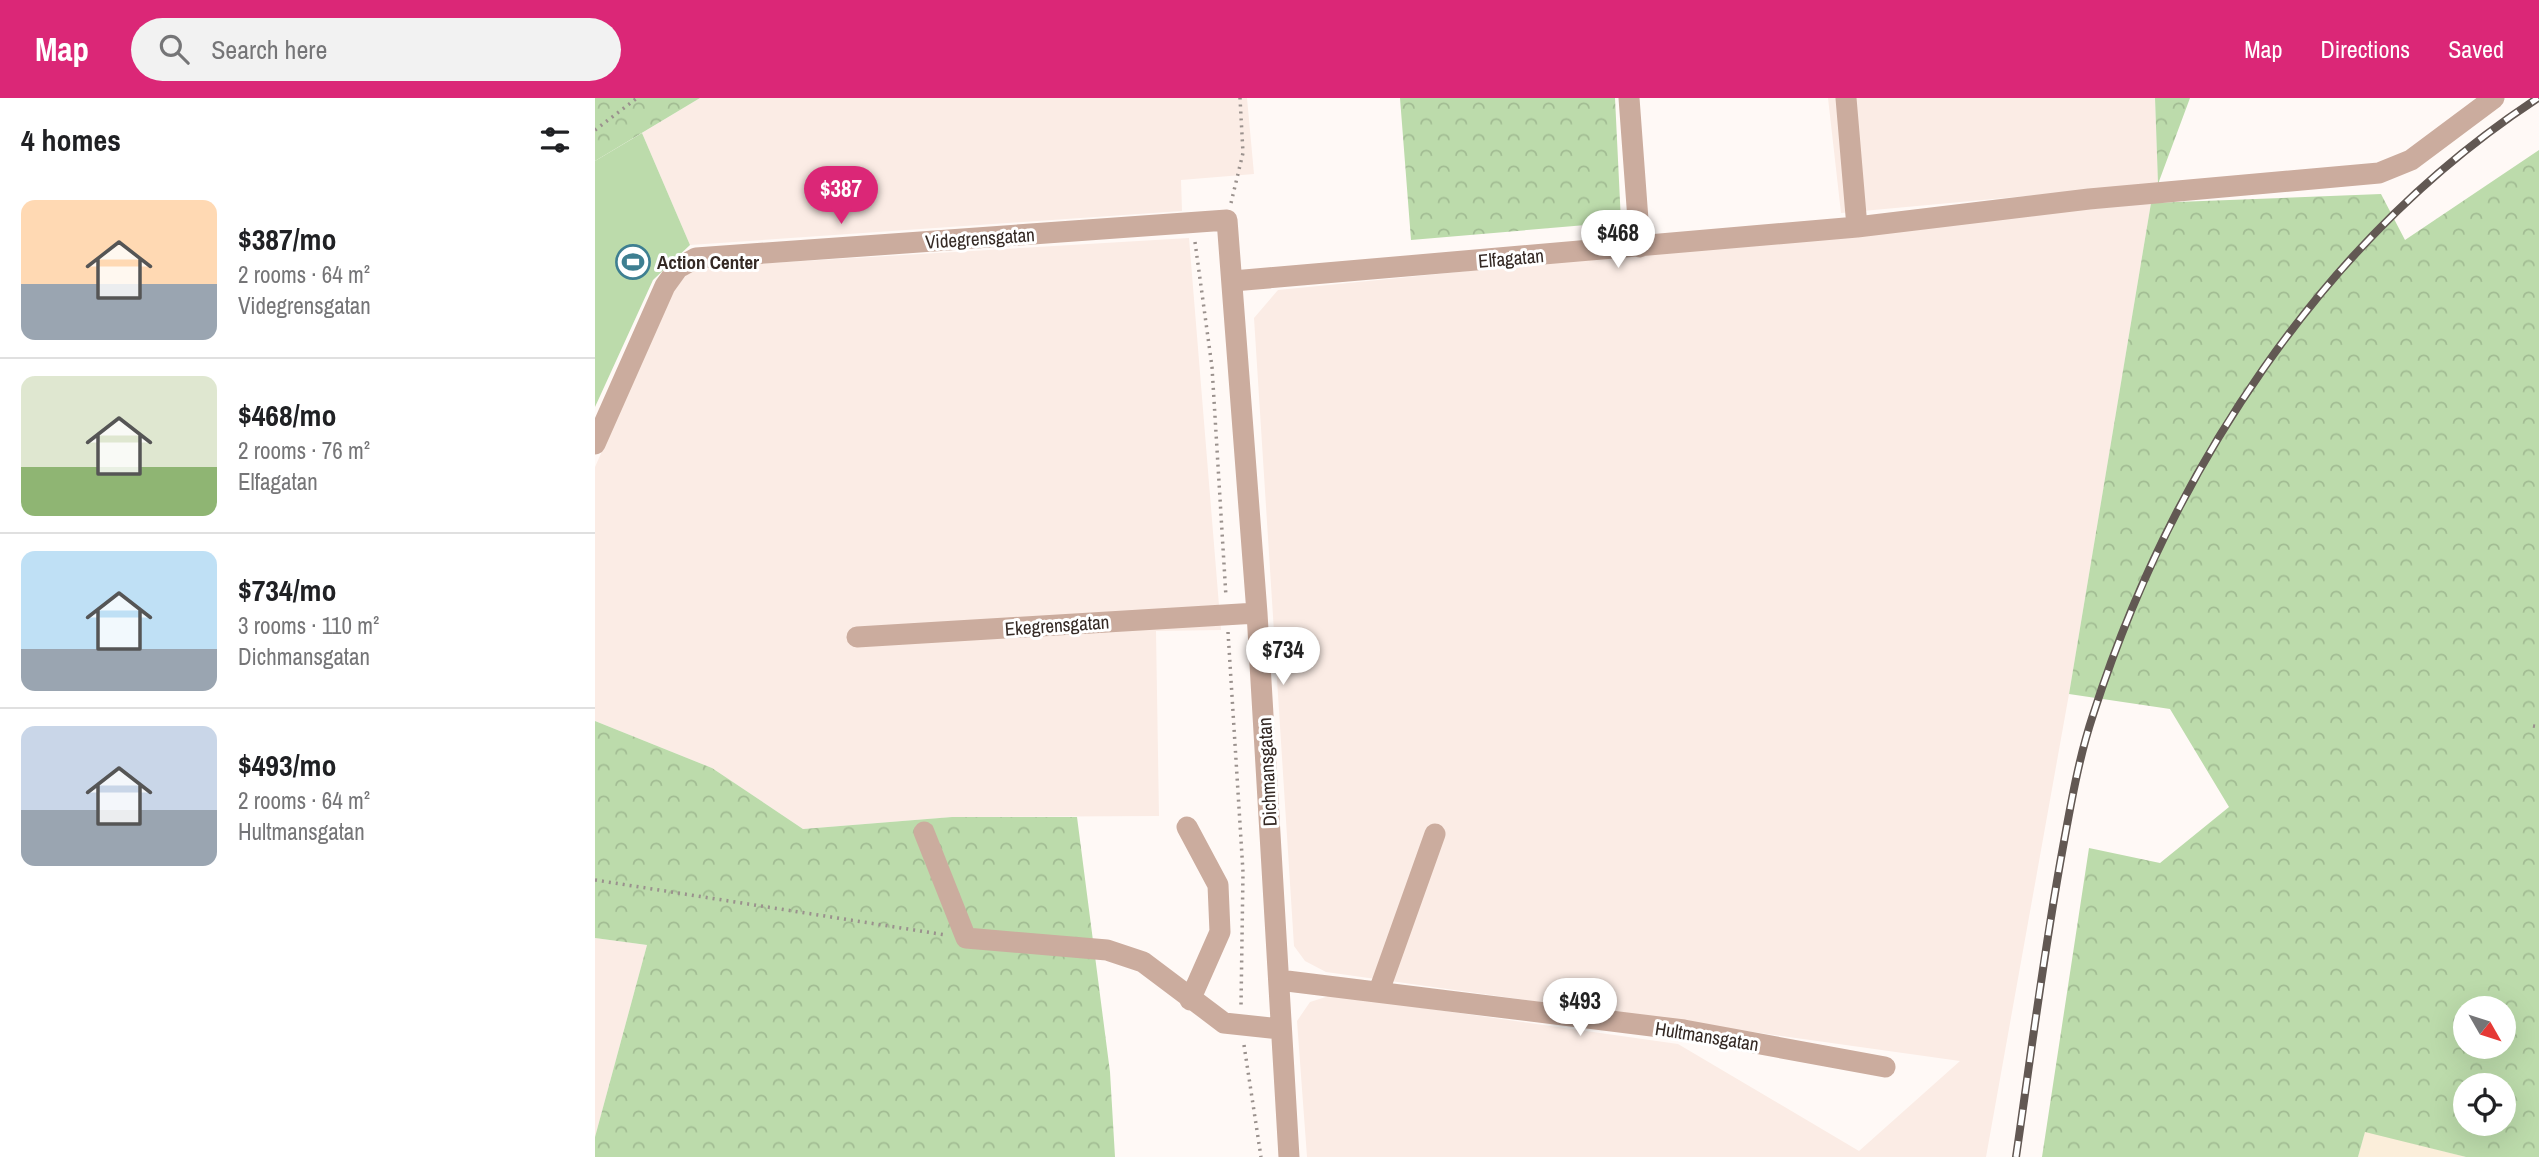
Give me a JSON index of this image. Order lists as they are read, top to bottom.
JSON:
{
  "streets": {
    "street": [
      "Videgrensgatan",
      "Elfagatan",
      "Ekegrensgatan",
      "Dichmansgatan",
      "Hultmansgatan"
    ]
  },
  "crossings": [
    ["Videgrensgatan", "Dichmansgatan"],
    ["Elfagatan", "Dichmansgatan"],
    ["Ekegrensgatan", "Dichmansgatan"],
    ["Dichmansgatan", "Hultmansgatan"]
  ],
  "places": {
    "sports": ["Action Center"]
  },
  "north": "bottom right",
  "page": {
    "header": "Map",
    "search": "Search here",
    "nav": ["Map", "Directions", "Saved"],
    "heading": "4 homes",
    "price": [
      "$387",
      "$468",
      "$734",
      "$493"
    ],
    "list": [
      {
        "name": "$387/mo",
        "note": "2 rooms · 64 m² · Videgrensgatan"
      },
      {
        "name": "$468/mo",
        "note": "2 rooms · 76 m² · Elfagatan"
      },
      {
        "name": "$734/mo",
        "note": "3 rooms · 110 m² · Dichmansgatan"
      },
      {
        "name": "$493/mo",
        "note": "2 rooms · 64 m² · Hultmansgatan"
      }
    ]
  }
}
